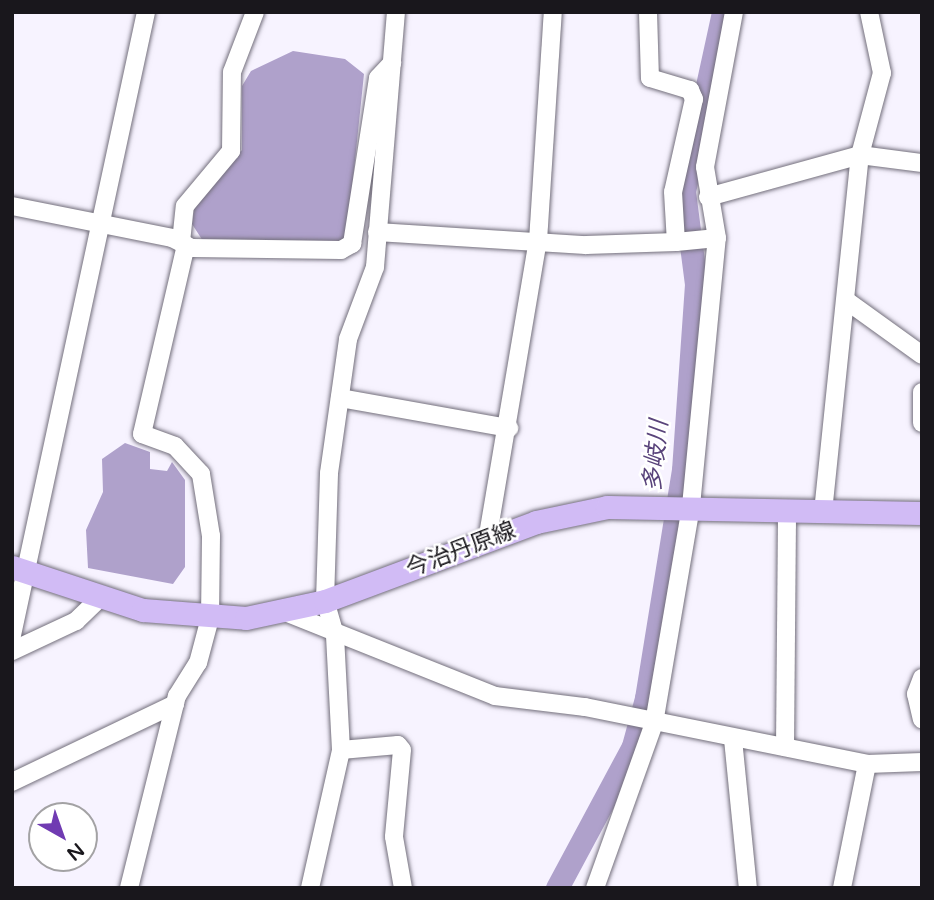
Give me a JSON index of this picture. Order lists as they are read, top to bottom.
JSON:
{
  "streets": {
    "main road": ["今治丹原線"]
  },
  "water": ["多岐川"],
  "north": "bottom right"
}
